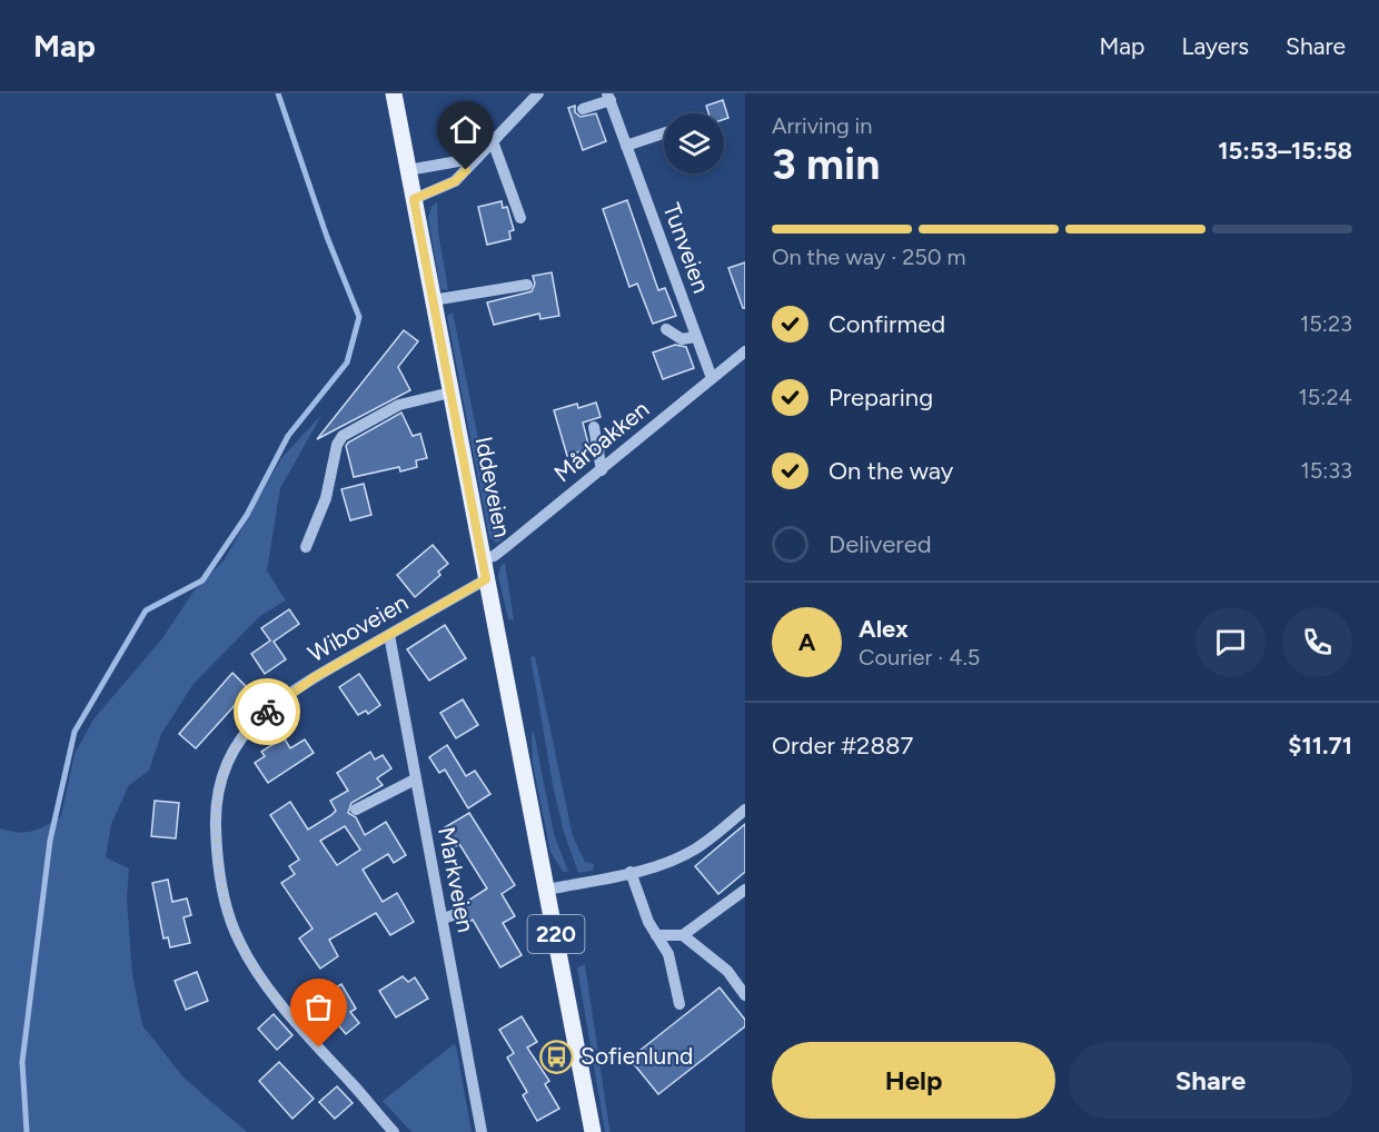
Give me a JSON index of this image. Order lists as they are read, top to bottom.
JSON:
{
  "streets": {
    "main road": ["Iddeveien", "220"],
    "street": [
      "Tunveien",
      "Mårbakken",
      "Wiboveien",
      "Markveien"
    ]
  },
  "crossings": [
    ["Tunveien", "Mårbakken"],
    ["Mårbakken", "Iddeveien"],
    ["Iddeveien", "Wiboveien"],
    ["Wiboveien", "Markveien"]
  ],
  "places": {
    "bus stop": ["Sofienlund"]
  },
  "page": {
    "header": "Map",
    "nav": ["Map", "Layers", "Share"],
    "heading": ["3 min", "Arriving in", "15:53–15:58"],
    "panel": [
      "Alex",
      "Courier · 4.5",
      "Order #2887",
      "$11.71"
    ],
    "bar": "On the way · 250 m",
    "list": [
      ["Confirmed", "15:23"],
      ["Preparing", "15:24"],
      ["On the way", "15:33"],
      "Delivered"
    ],
    "round": "A",
    "buttons": ["Help", "Share"]
  }
}
